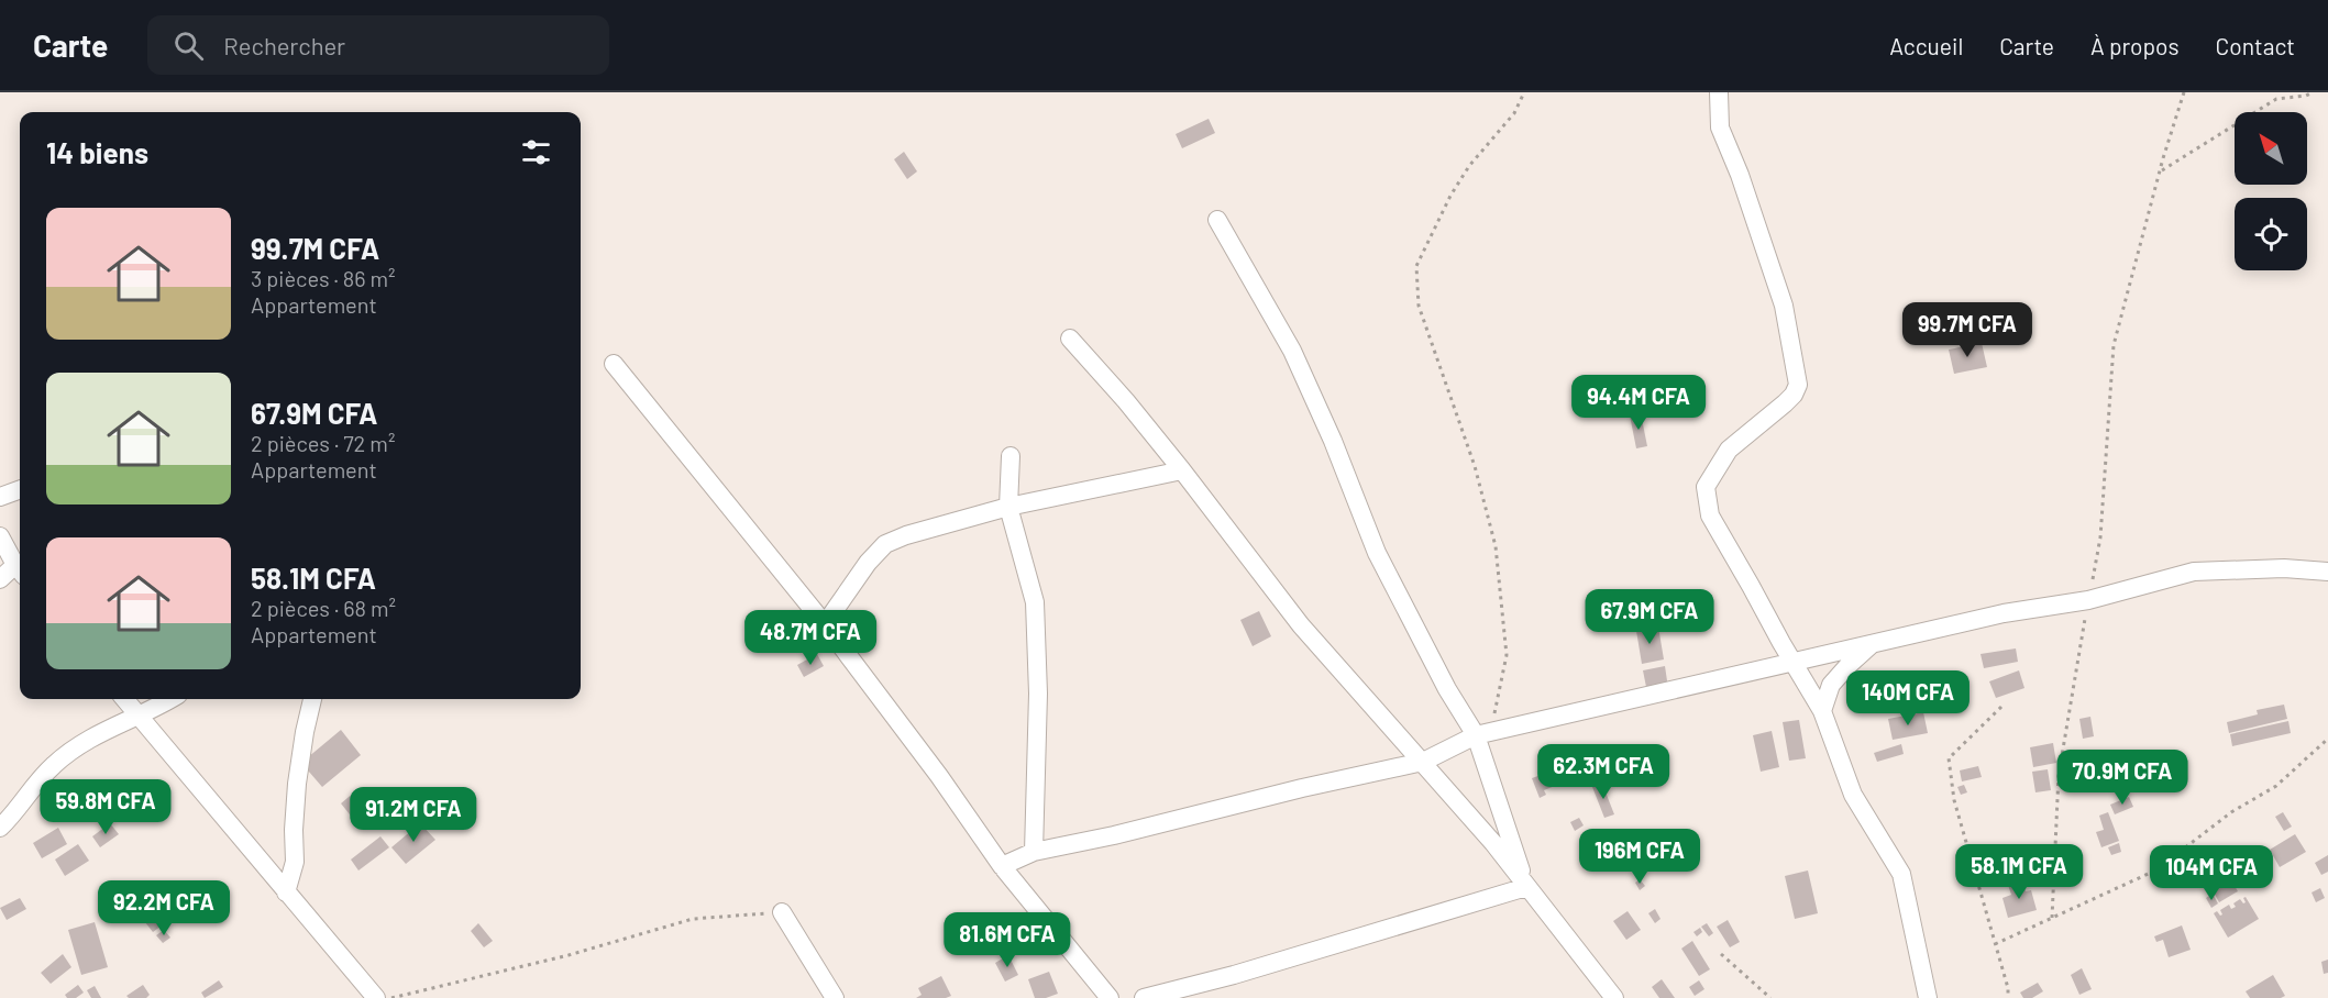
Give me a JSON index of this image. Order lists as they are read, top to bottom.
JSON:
{
  "north": "top left",
  "page": {
    "header": "Carte",
    "search": "Rechercher",
    "nav": [
      "Accueil",
      "Carte",
      "À propos",
      "Contact"
    ],
    "heading": "14 biens",
    "list": [
      {
        "name": "99.7M CFA",
        "note": "3 pièces · 86 m² · Appartement"
      },
      {
        "name": "67.9M CFA",
        "note": "2 pièces · 72 m² · Appartement"
      },
      {
        "name": "58.1M CFA",
        "note": "2 pièces · 68 m² · Appartement"
      }
    ],
    "price": [
      "99.7M CFA",
      "94.4M CFA",
      "67.9M CFA",
      "48.7M CFA",
      "140M CFA",
      "62.3M CFA",
      "70.9M CFA",
      "59.8M CFA",
      "91.2M CFA",
      "196M CFA",
      "58.1M CFA",
      "104M CFA",
      "92.2M CFA",
      "81.6M CFA"
    ]
  }
}
